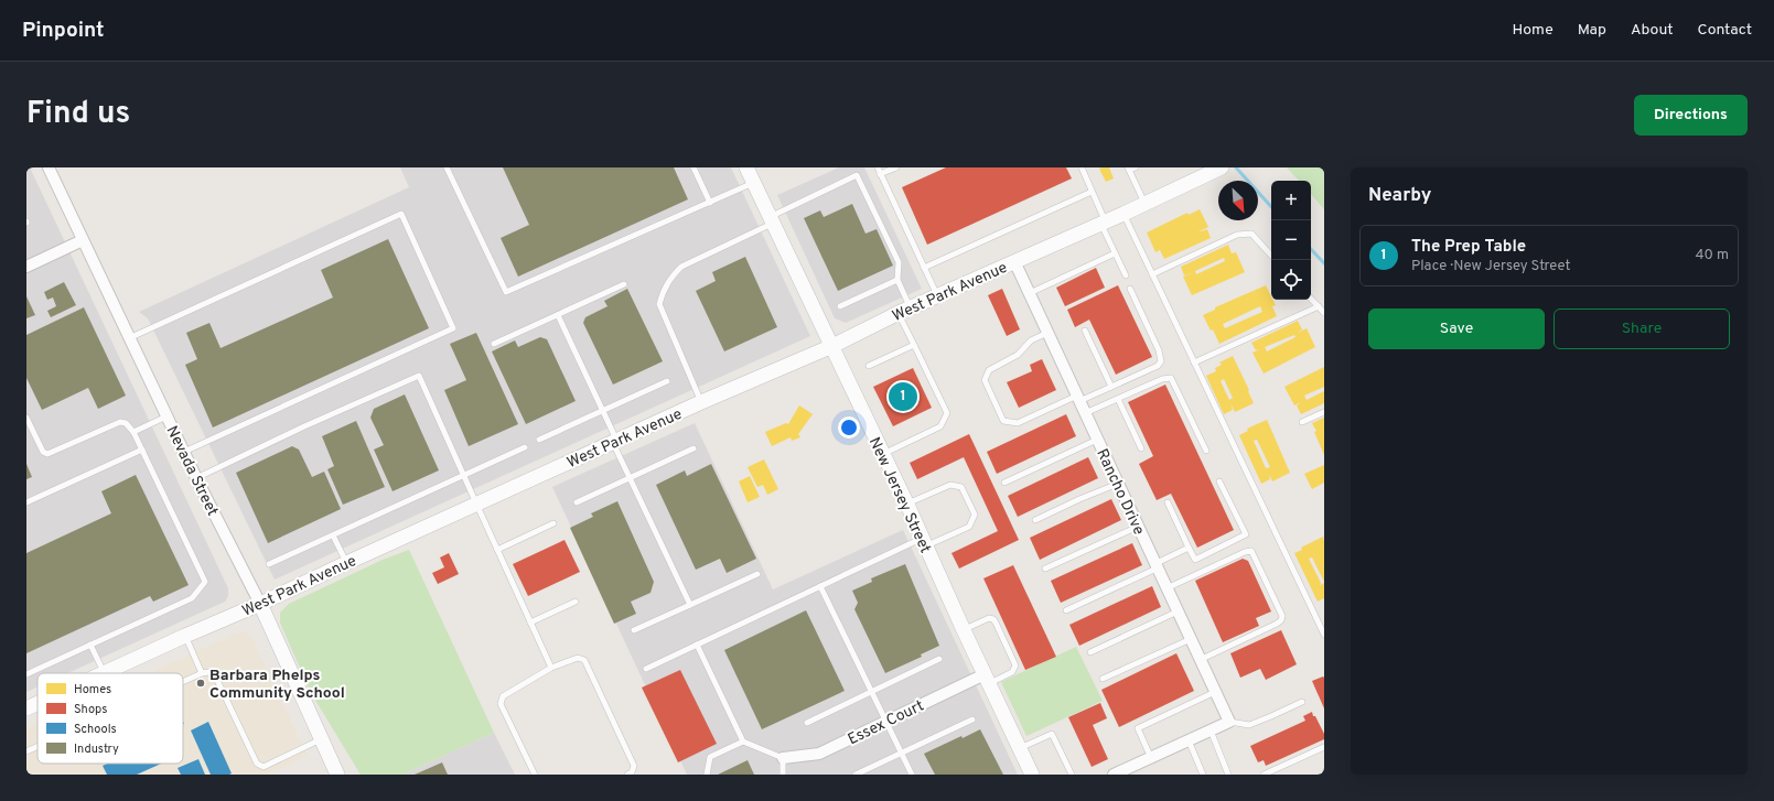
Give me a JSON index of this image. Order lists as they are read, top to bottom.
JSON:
{
  "streets": {
    "street": [
      "West Park Avenue",
      "Nevada Street",
      "Rancho Drive",
      "New Jersey Street",
      "Essex Court"
    ]
  },
  "crossings": [
    ["West Park Avenue", "Nevada Street"],
    ["West Park Avenue", "Rancho Drive"],
    ["West Park Avenue", "New Jersey Street"],
    ["New Jersey Street", "Essex Court"]
  ],
  "places": ["Barbara Phelps Community School"],
  "legend": [
    "Homes",
    "Shops",
    "Schools",
    "Industry"
  ],
  "north": "bottom right",
  "page": {
    "header": "Pinpoint",
    "nav": [
      "Home",
      "Map",
      "About",
      "Contact"
    ],
    "title": "Find us",
    "buttons": [
      "Directions",
      ["Save", "Share"]
    ],
    "heading": "Nearby",
    "map_buttons": ["+", "−"],
    "list": [
      {
        "mark": "1",
        "name": "The Prep Table",
        "note": "Place · New Jersey Street",
        "value": "40 m"
      }
    ],
    "pins": "1"
  }
}
